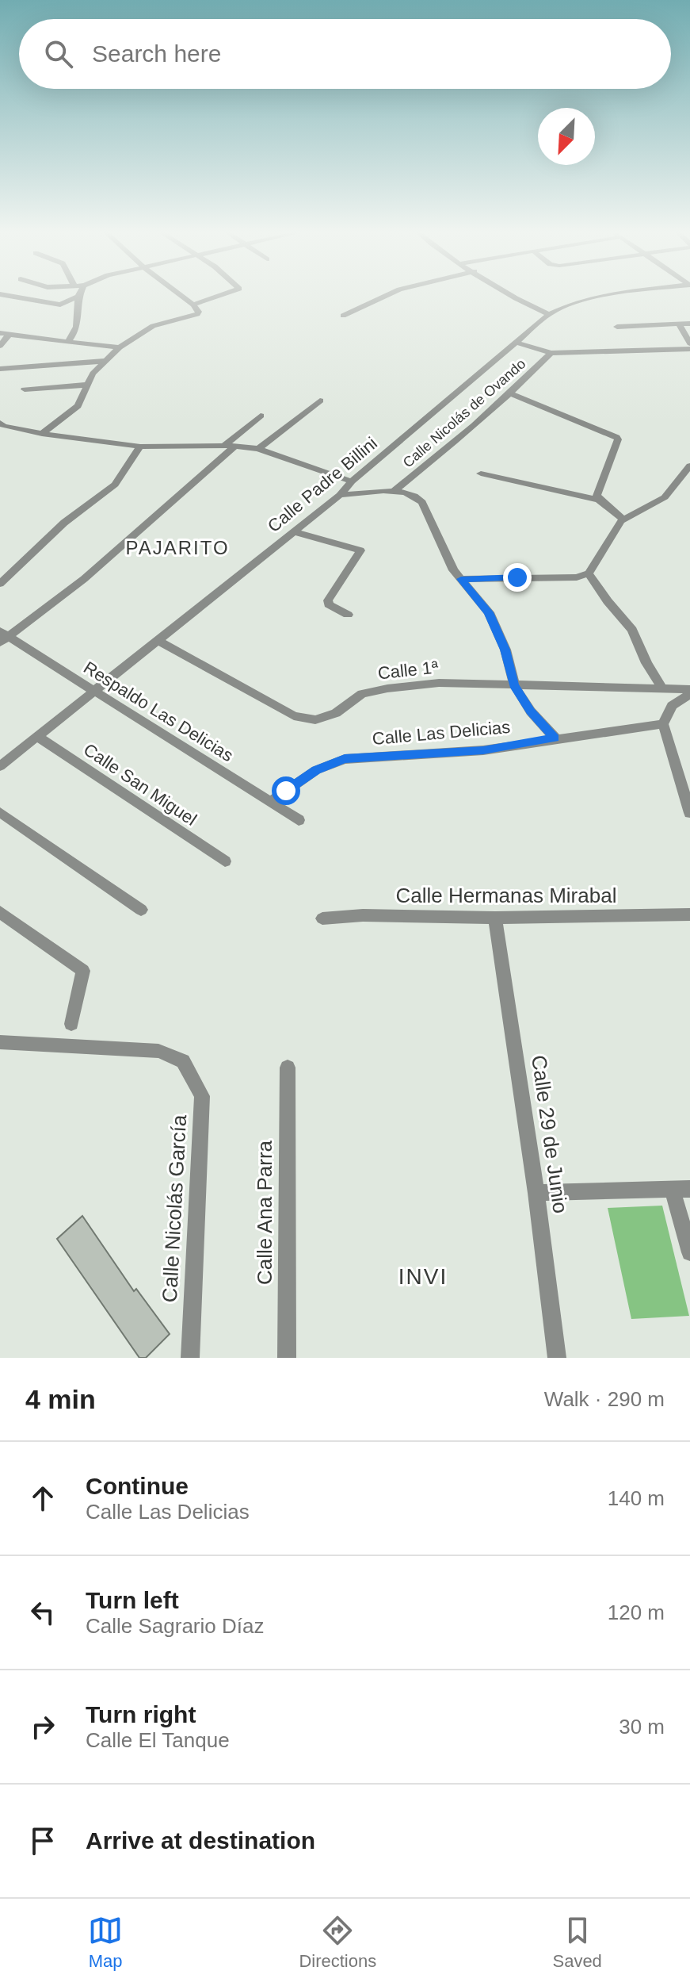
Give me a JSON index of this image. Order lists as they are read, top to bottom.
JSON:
{
  "streets": {
    "street": [
      "Calle Nicolás de Ovando",
      "Calle Padre Billini",
      "Calle 1ª",
      "Respaldo Las Delicias",
      "Calle Las Delicias",
      "Calle San Miguel",
      "Calle Hermanas Mirabal",
      "Calle 29 de Junio",
      "Calle Nicolás García",
      "Calle Ana Parra"
    ]
  },
  "crossings": [
    ["Calle Padre Billini", "Calle 1ª"],
    ["Calle Padre Billini", "Respaldo Las Delicias"],
    ["Calle Padre Billini", "Calle San Miguel"],
    ["Respaldo Las Delicias", "Calle Las Delicias"],
    ["Calle Hermanas Mirabal", "Calle 29 de Junio"]
  ],
  "districts": ["PAJARITO", "INVI"],
  "north": "bottom left",
  "page": {
    "search": "Search here",
    "heading": ["4 min", "Walk · 290 m"],
    "list": [
      ["Continue", "Calle Las Delicias", "140 m"],
      ["Turn left", "Calle Sagrario Díaz", "120 m"],
      ["Turn right", "Calle El Tanque", "30 m"],
      "Arrive at destination"
    ],
    "nav": ["Map", "Directions", "Saved"]
  }
}
